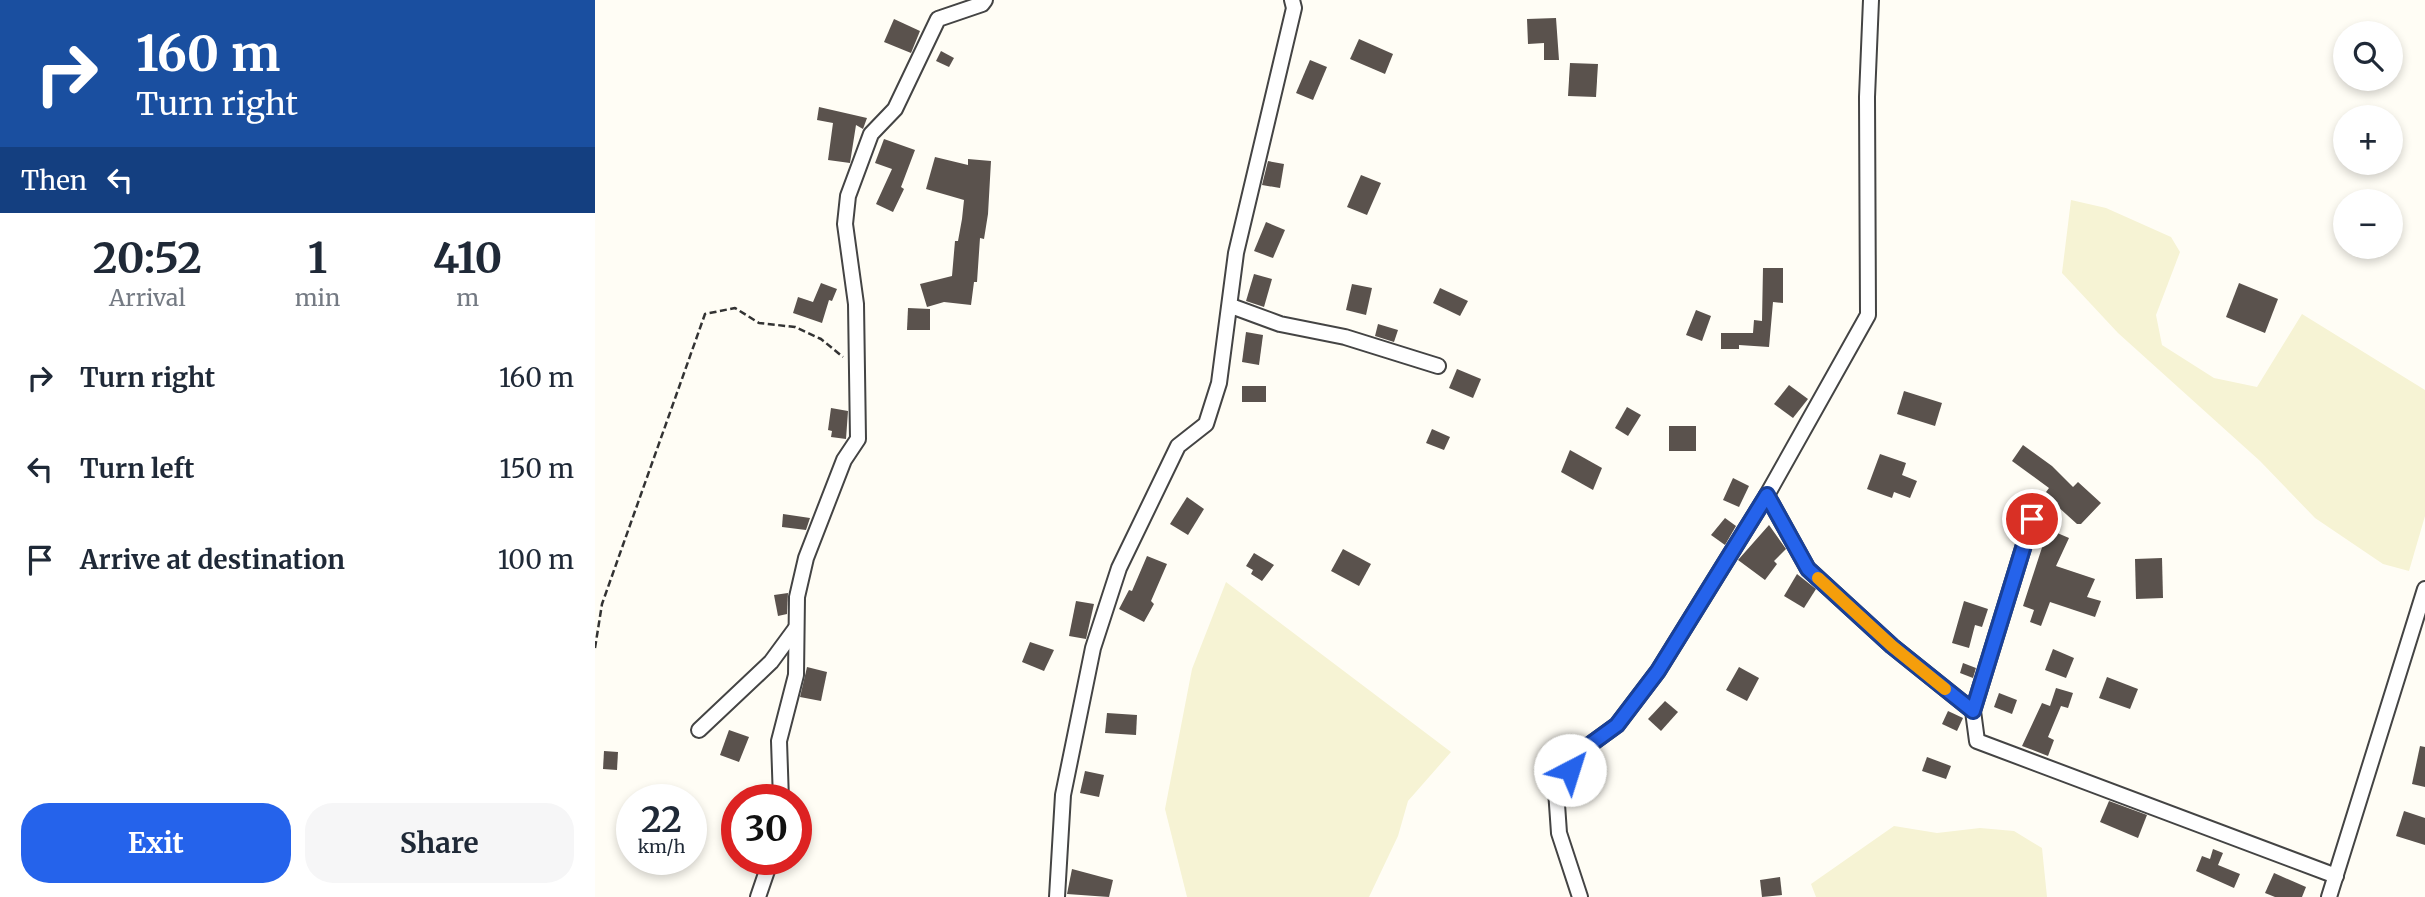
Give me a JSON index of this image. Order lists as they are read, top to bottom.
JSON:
{
  "page": {
    "turn": ["160 m", "Turn right"],
    "map_buttons": ["+", "−"],
    "then": "Then",
    "eta": [
      "20:52",
      "Arrival",
      "1",
      "min",
      "410",
      "m"
    ],
    "list": [
      {
        "name": "Turn right",
        "value": "160 m"
      },
      {
        "name": "Turn left",
        "value": "150 m"
      },
      {
        "name": "Arrive at destination",
        "value": "100 m"
      }
    ],
    "speed": "22 km/h",
    "limit": "30",
    "buttons": ["Exit", "Share"]
  }
}
